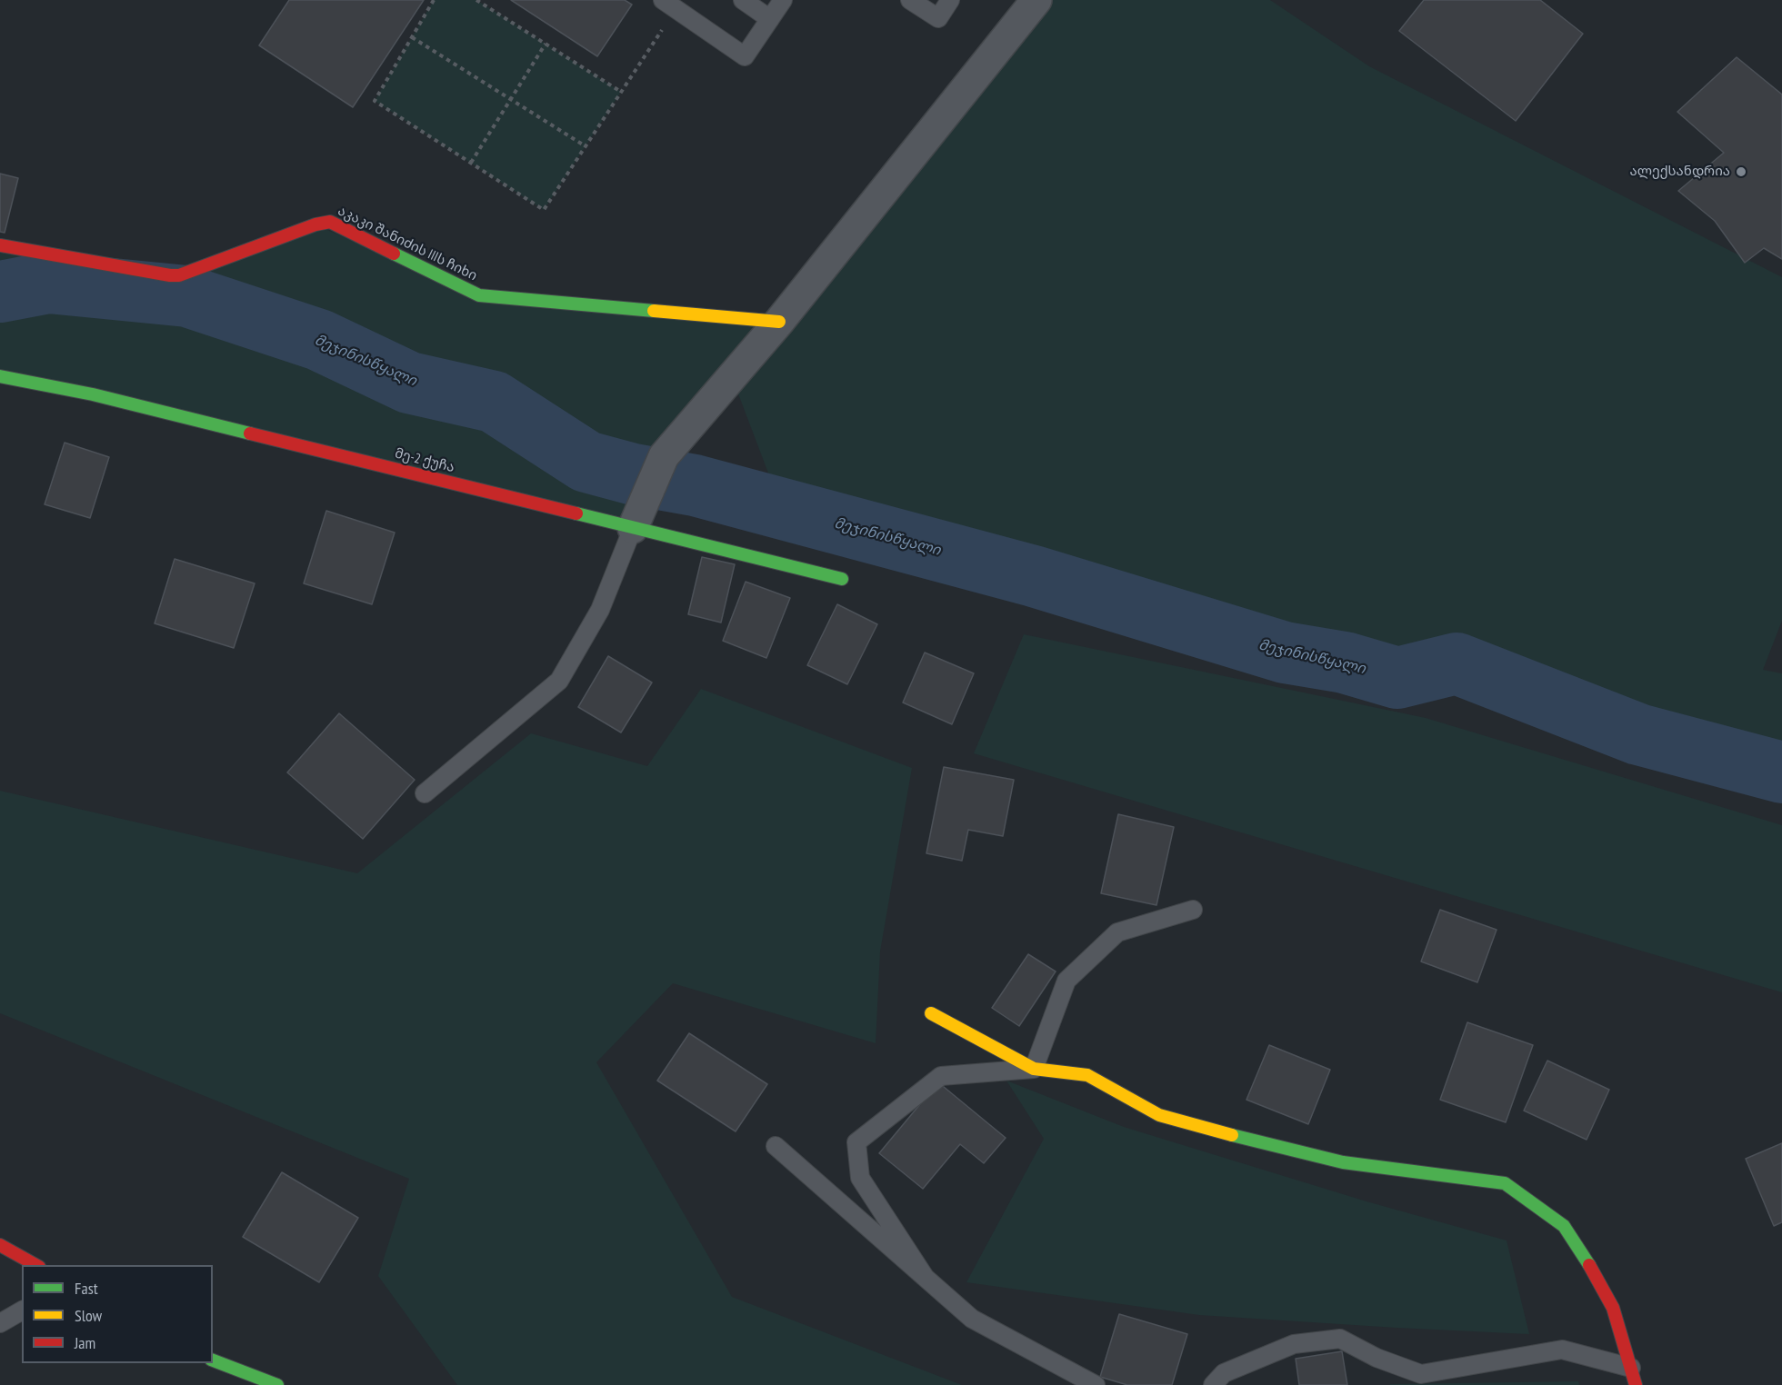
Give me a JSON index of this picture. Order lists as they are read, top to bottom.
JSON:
{
  "streets": {
    "street": ["აკაკი შანიძის IIIს ჩიხი", "მე-2 ქუჩა"]
  },
  "water": ["მეჯინისწყალი"],
  "places": ["ალექსანდრია"],
  "legend": ["Fast", "Slow", "Jam"]
}
